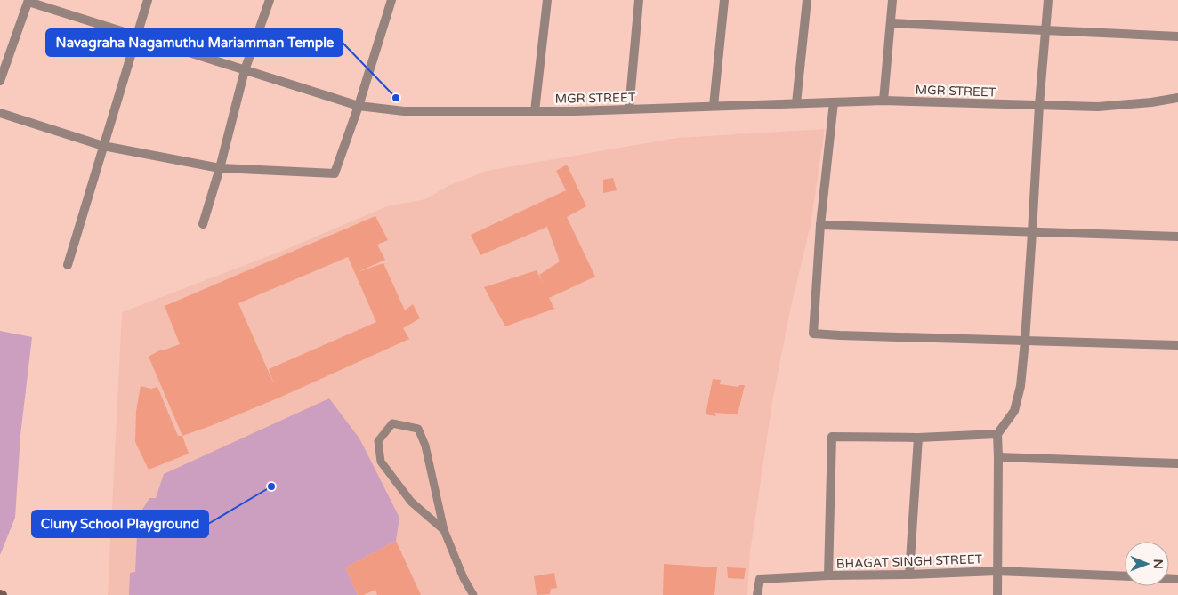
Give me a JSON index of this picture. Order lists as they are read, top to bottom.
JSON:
{
  "streets": {
    "street": ["MGR STREET", "BHAGAT SINGH STREET"]
  },
  "places": ["Navagraha Nagamuthu Mariamman Temple", "Cluny School Playground"],
  "north": "right"
}
